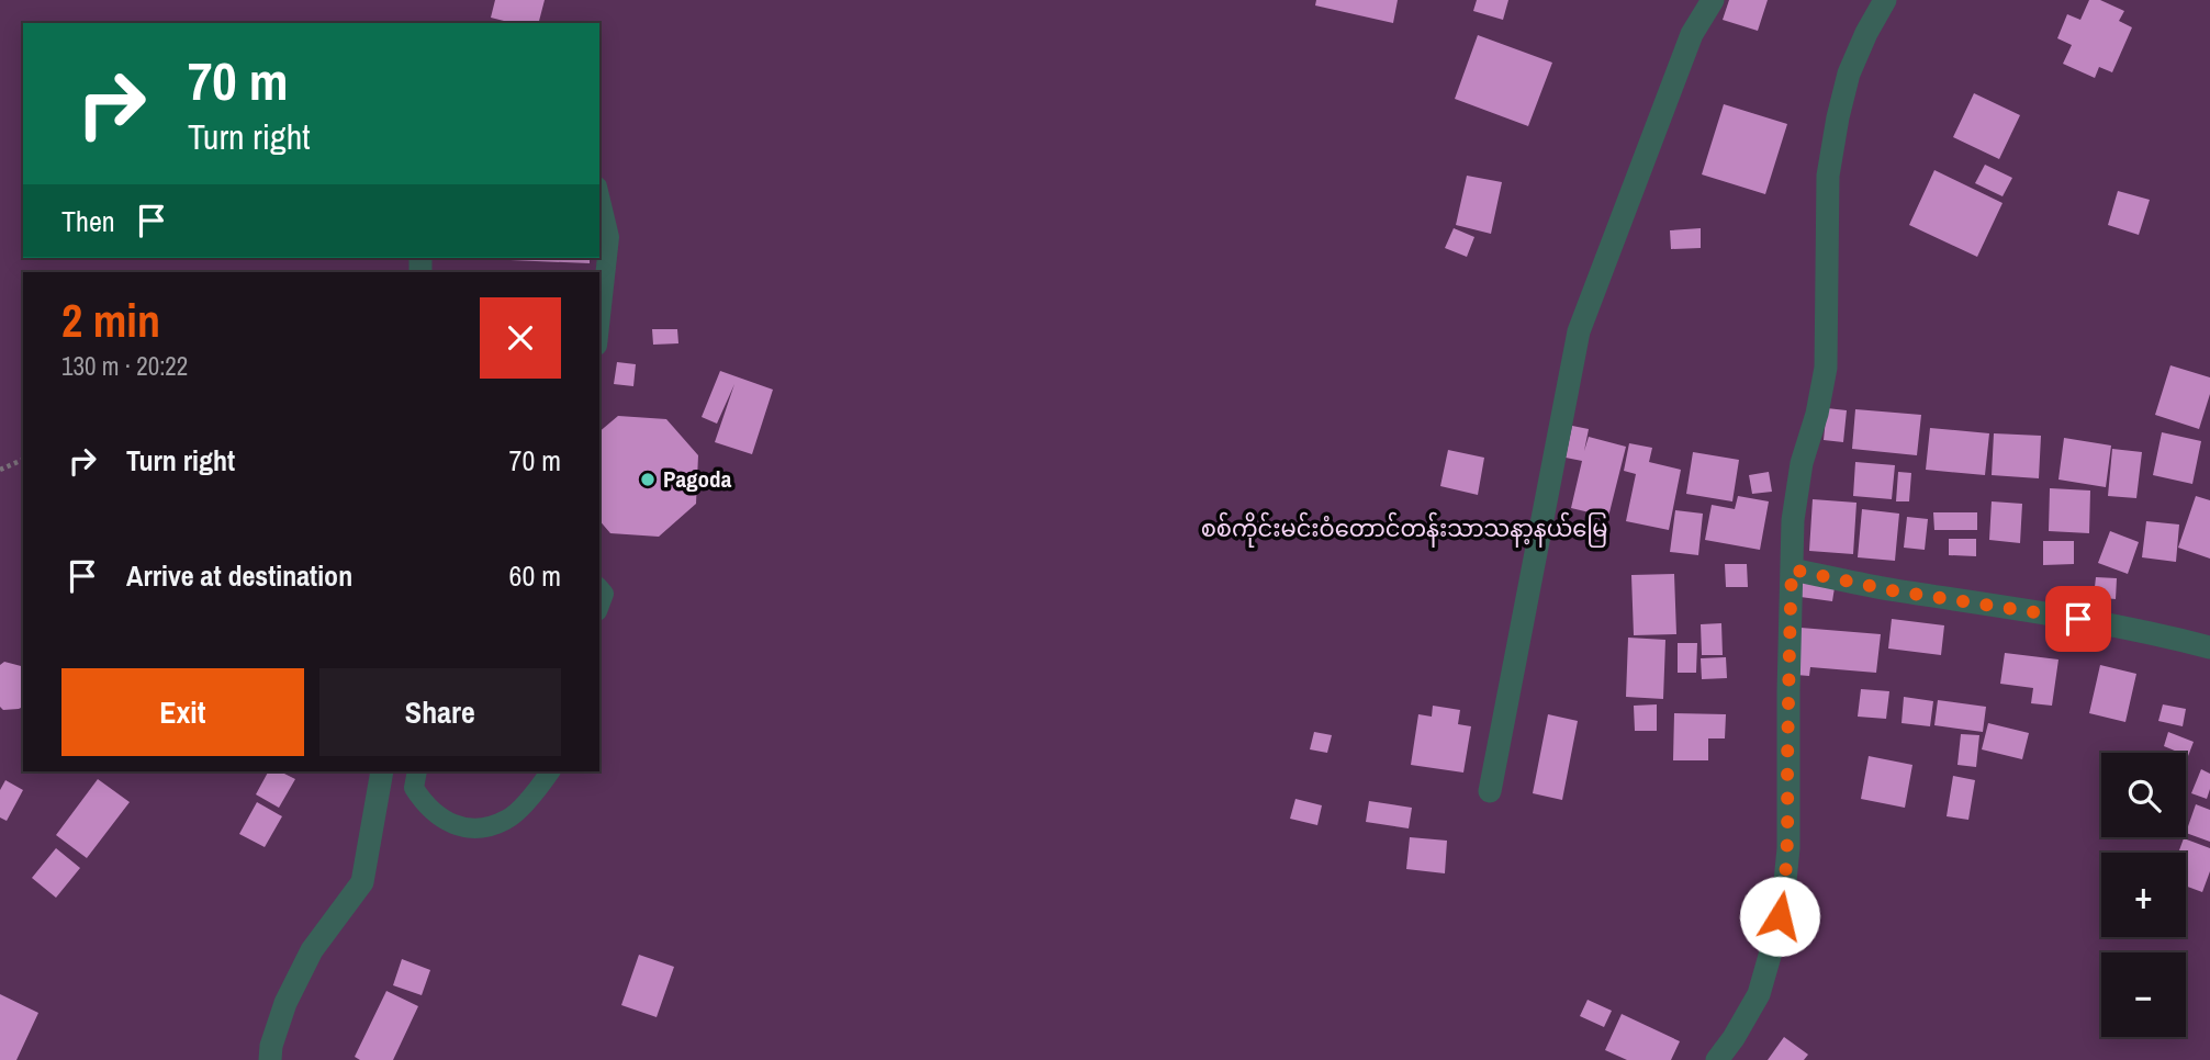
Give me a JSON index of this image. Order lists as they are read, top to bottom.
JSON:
{
  "parks": ["စစ်ကိုင်းမင်းဝံတောင်တန်းသာသနာ့နယ်မြေ"],
  "places": ["Pagoda"],
  "page": {
    "turn": ["70 m", "Turn right"],
    "then": "Then",
    "heading": ["2 min", "130 m · 20:22"],
    "list": [
      {
        "name": "Turn right",
        "value": "70 m"
      },
      {
        "name": "Arrive at destination",
        "value": "60 m"
      }
    ],
    "buttons": ["Exit", "Share"],
    "map_buttons": ["+", "−"]
  }
}
